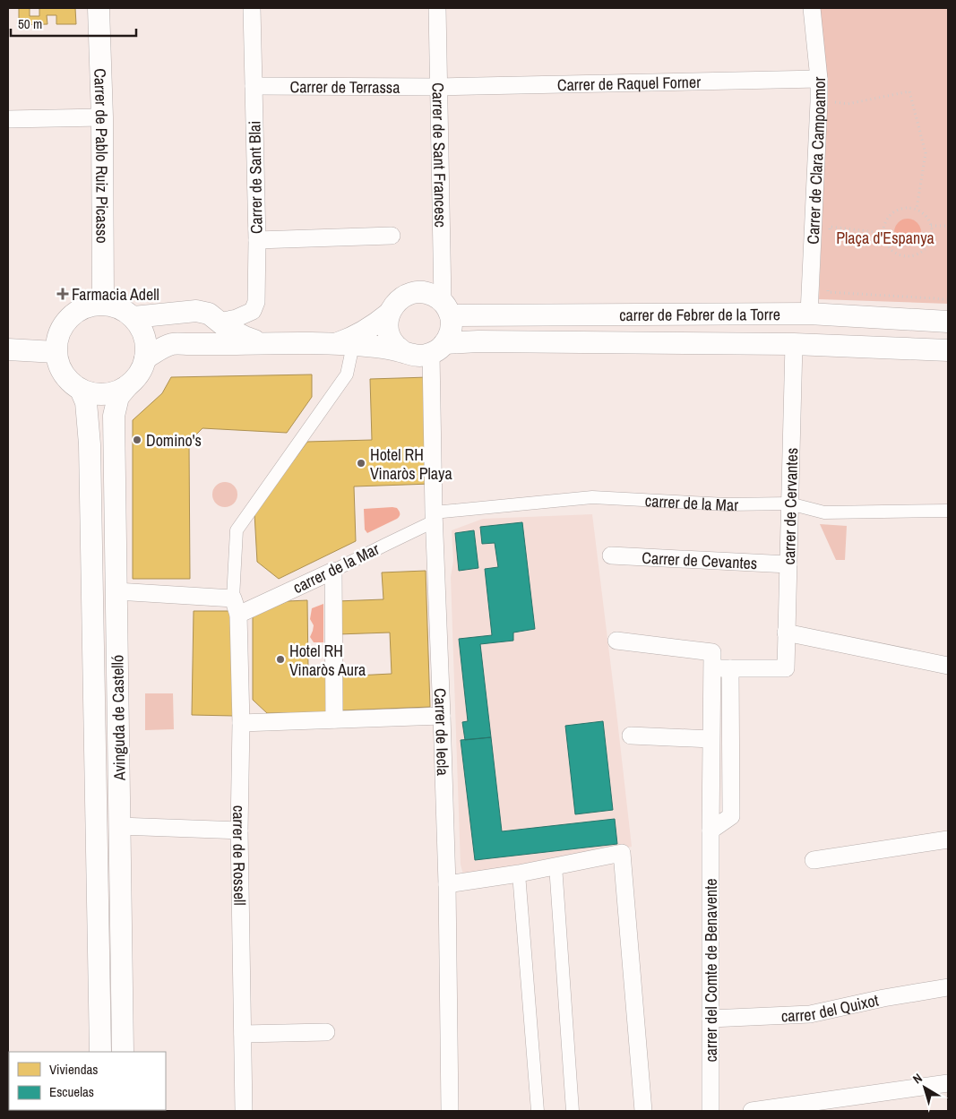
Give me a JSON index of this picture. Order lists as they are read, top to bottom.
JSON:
{
  "streets": {
    "street": [
      "Carrer de Raquel Forner",
      "Carrer de Terrassa",
      "Carrer de Sant Francesc",
      "Carrer de Pablo Ruiz Picasso",
      "Carrer de Clara Campoamor",
      "Carrer de Sant Blai",
      "carrer de Febrer de la Torre",
      "carrer de la Mar",
      "carrer de Cervantes",
      "Carrer de Cevantes",
      "Avinguda de Castelló",
      "Carrer de Iecla",
      "carrer de Rossell",
      "carrer del Comte de Benavente",
      "carrer del Quixot"
    ]
  },
  "crossings": [
    ["Carrer de Raquel Forner", "Carrer de Terrassa"],
    ["Carrer de Raquel Forner", "Carrer de Sant Francesc"],
    ["Carrer de Raquel Forner", "Carrer de Clara Campoamor"],
    ["Carrer de Terrassa", "Carrer de Sant Francesc"],
    ["Carrer de Terrassa", "Carrer de Sant Blai"],
    ["Carrer de Sant Francesc", "carrer de Febrer de la Torre"],
    ["Carrer de Sant Francesc", "Carrer de Iecla"],
    ["Carrer de Pablo Ruiz Picasso", "Avinguda de Castelló"],
    ["Carrer de Clara Campoamor", "carrer de Febrer de la Torre"],
    ["carrer de Febrer de la Torre", "carrer de Cervantes"],
    ["carrer de Febrer de la Torre", "Carrer de Iecla"],
    ["carrer de la Mar", "carrer de Cervantes"],
    ["carrer de la Mar", "Avinguda de Castelló"],
    ["carrer de la Mar", "Carrer de Iecla"],
    ["carrer de la Mar", "carrer de Rossell"],
    ["carrer de Cervantes", "Carrer de Cevantes"],
    ["carrer del Comte de Benavente", "carrer del Quixot"]
  ],
  "parks": ["Plaça d'Espanya"],
  "places": {
    "health": ["Farmacia Adell"],
    "other": ["Domino's", "Hotel RH Vinaròs Playa", "Hotel RH Vinaròs Aura"]
  },
  "legend": ["Viviendas", "Escuelas"],
  "scale_bar": "50 m",
  "north": "top left"
}
